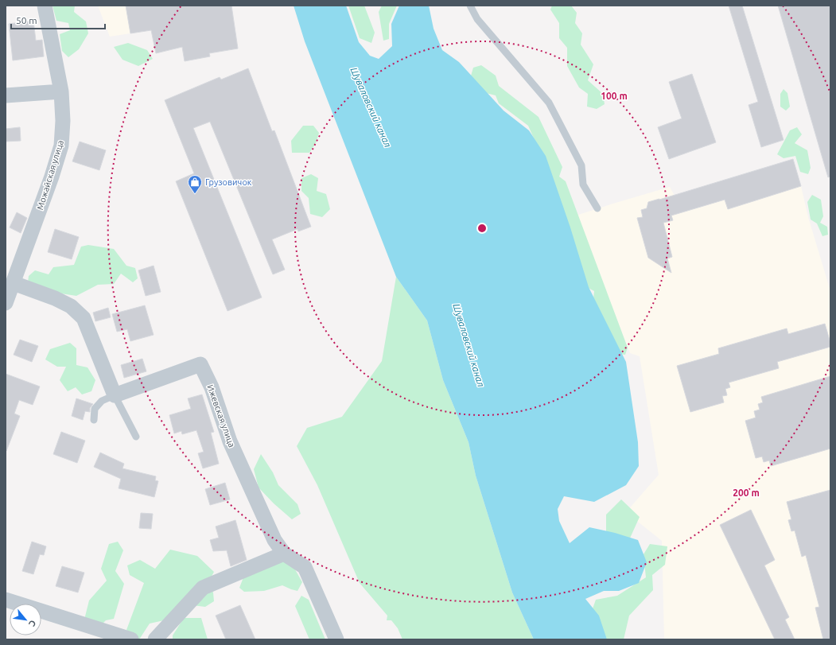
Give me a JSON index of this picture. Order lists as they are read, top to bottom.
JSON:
{
  "streets": {
    "street": ["Можайская улица", "Ижевская улица"]
  },
  "water": ["Шуваловский канал"],
  "places": {
    "shop": ["Грузовичок"]
  },
  "scale_bar": "50 m",
  "north": "bottom right",
  "rings": ["100 m", "200 m"]
}
